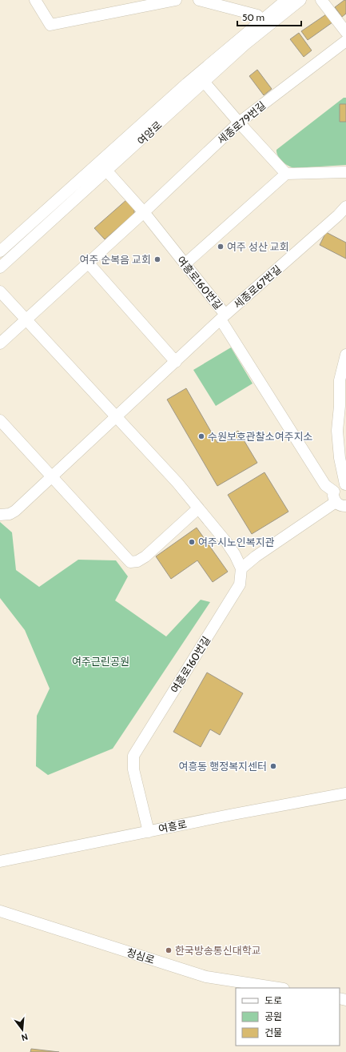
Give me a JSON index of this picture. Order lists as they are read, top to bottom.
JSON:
{
  "streets": {
    "street": [
      "세종로79번길",
      "여양로",
      "여흥로160번길",
      "세종로67번길",
      "여흥로",
      "청심로"
    ]
  },
  "crossings": [
    ["세종로79번길", "여흥로160번길"],
    ["여양로", "여흥로160번길"],
    ["여흥로160번길", "세종로67번길"],
    ["여흥로160번길", "여흥로"]
  ],
  "parks": ["여주근린공원"],
  "places": [
    "여주 성산 교회",
    "여주 순복음 교회",
    "수원보호관찰소여주지소",
    "여주시노인복지관",
    "여흥동 행정복지센터",
    "한국방송통신대학교"
  ],
  "legend": ["도로", "공원", "건물"],
  "scale_bar": "50 m",
  "north": "bottom"
}
